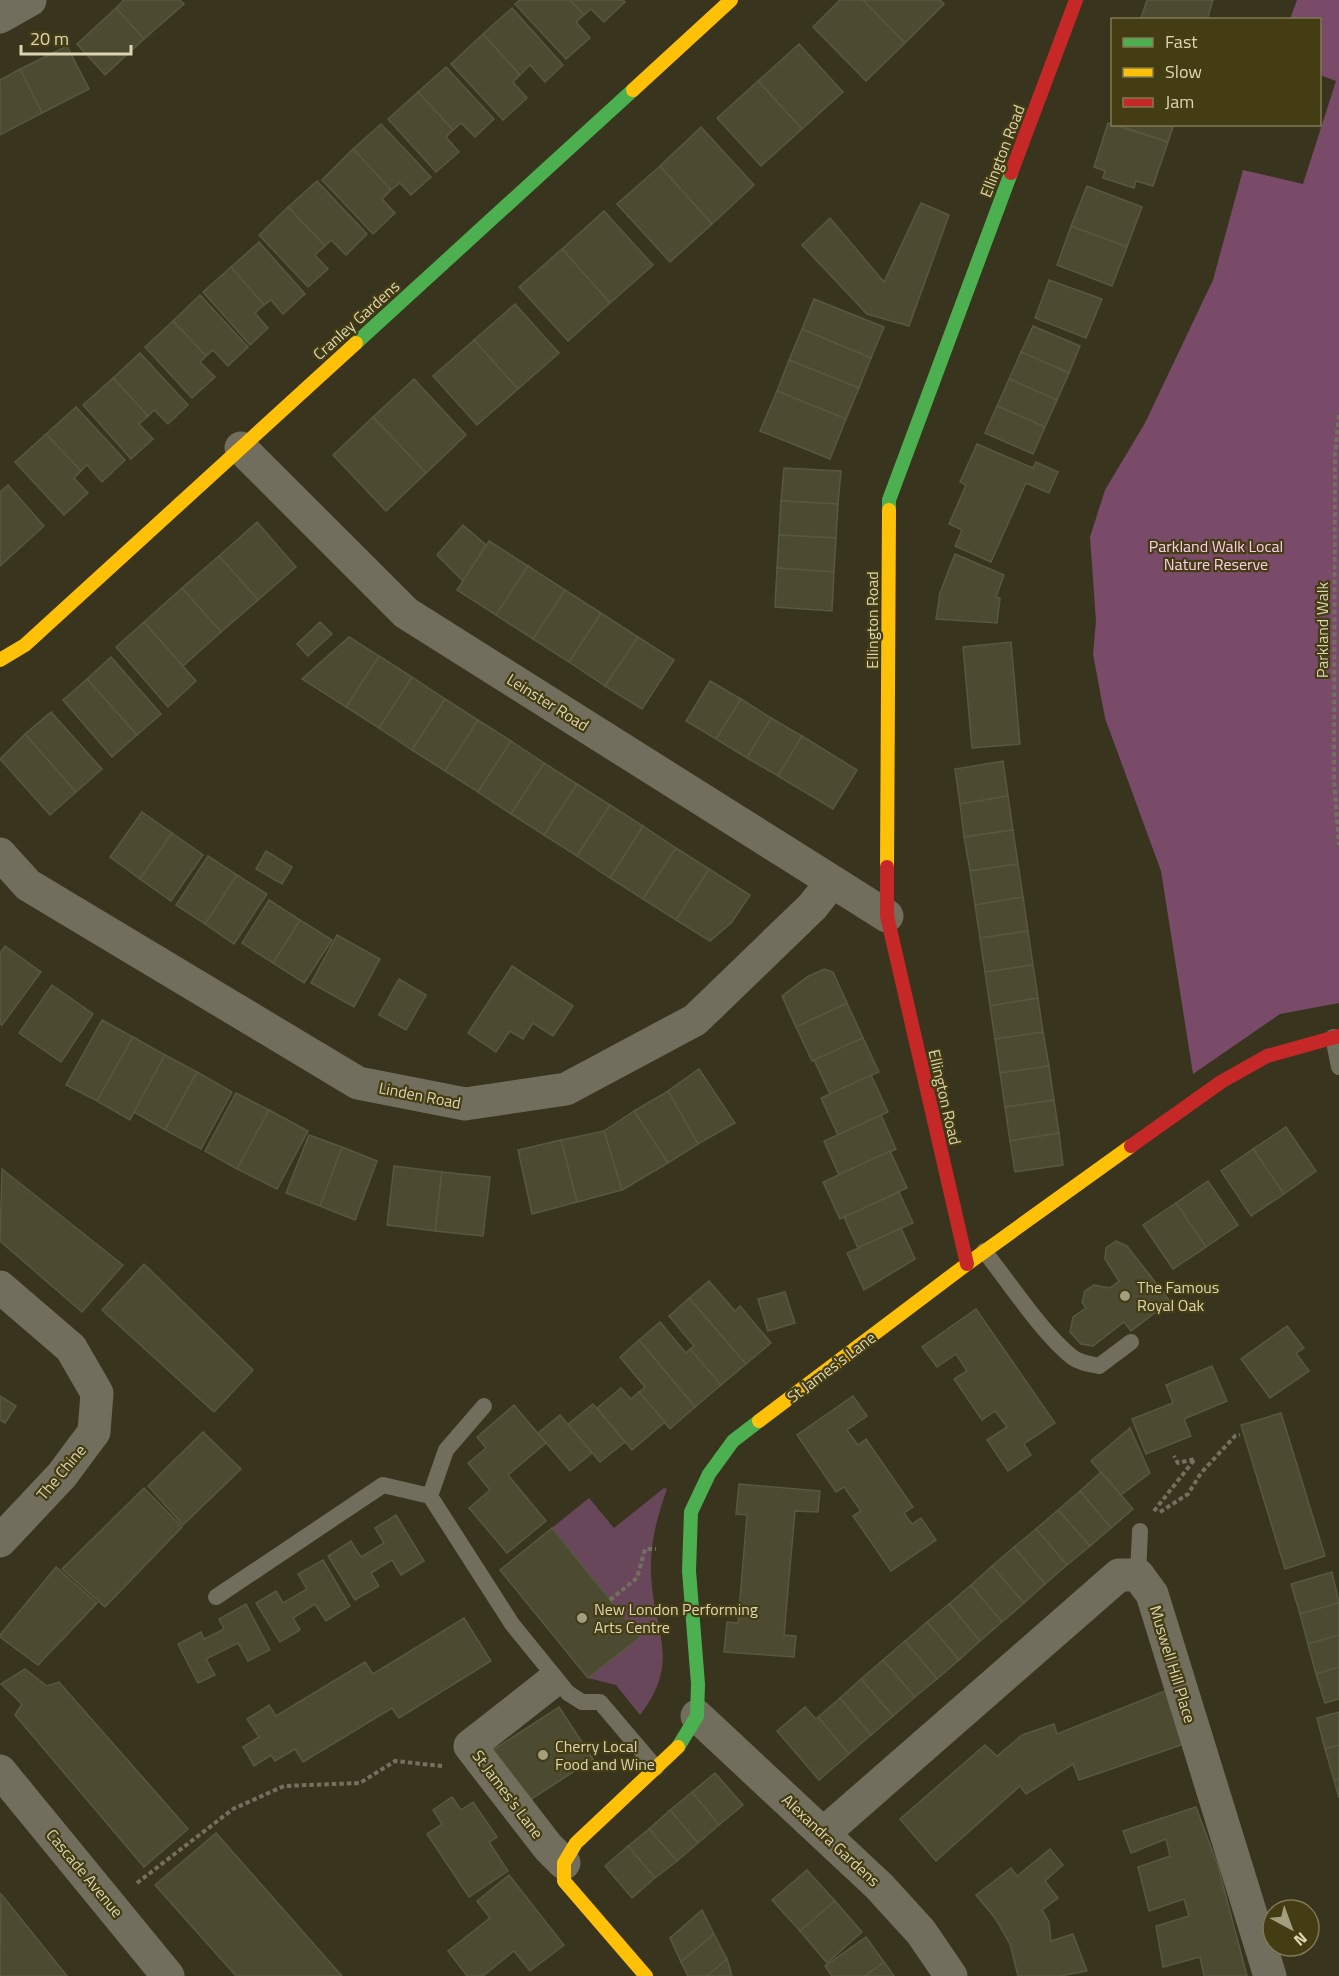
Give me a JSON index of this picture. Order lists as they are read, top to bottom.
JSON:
{
  "streets": {
    "street": [
      "Ellington Road",
      "Cranley Gardens",
      "Leinster Road",
      "Linden Road",
      "St James's Lane",
      "The Chine",
      "Muswell Hill Place",
      "Alexandra Gardens",
      "Cascade Avenue"
    ],
    "path": ["Parkland Walk"]
  },
  "crossings": [
    ["Ellington Road", "Leinster Road"],
    ["Ellington Road", "St James's Lane"],
    ["Cranley Gardens", "Leinster Road"],
    ["Leinster Road", "Linden Road"],
    ["St James's Lane", "Alexandra Gardens"]
  ],
  "parks": ["Parkland Walk Local Nature Reserve"],
  "places": ["The Famous Royal Oak", "New London Performing Arts Centre", "Cherry Local Food and Wine"],
  "legend": ["Fast", "Slow", "Jam"],
  "scale_bar": "20 m",
  "north": "bottom right"
}
